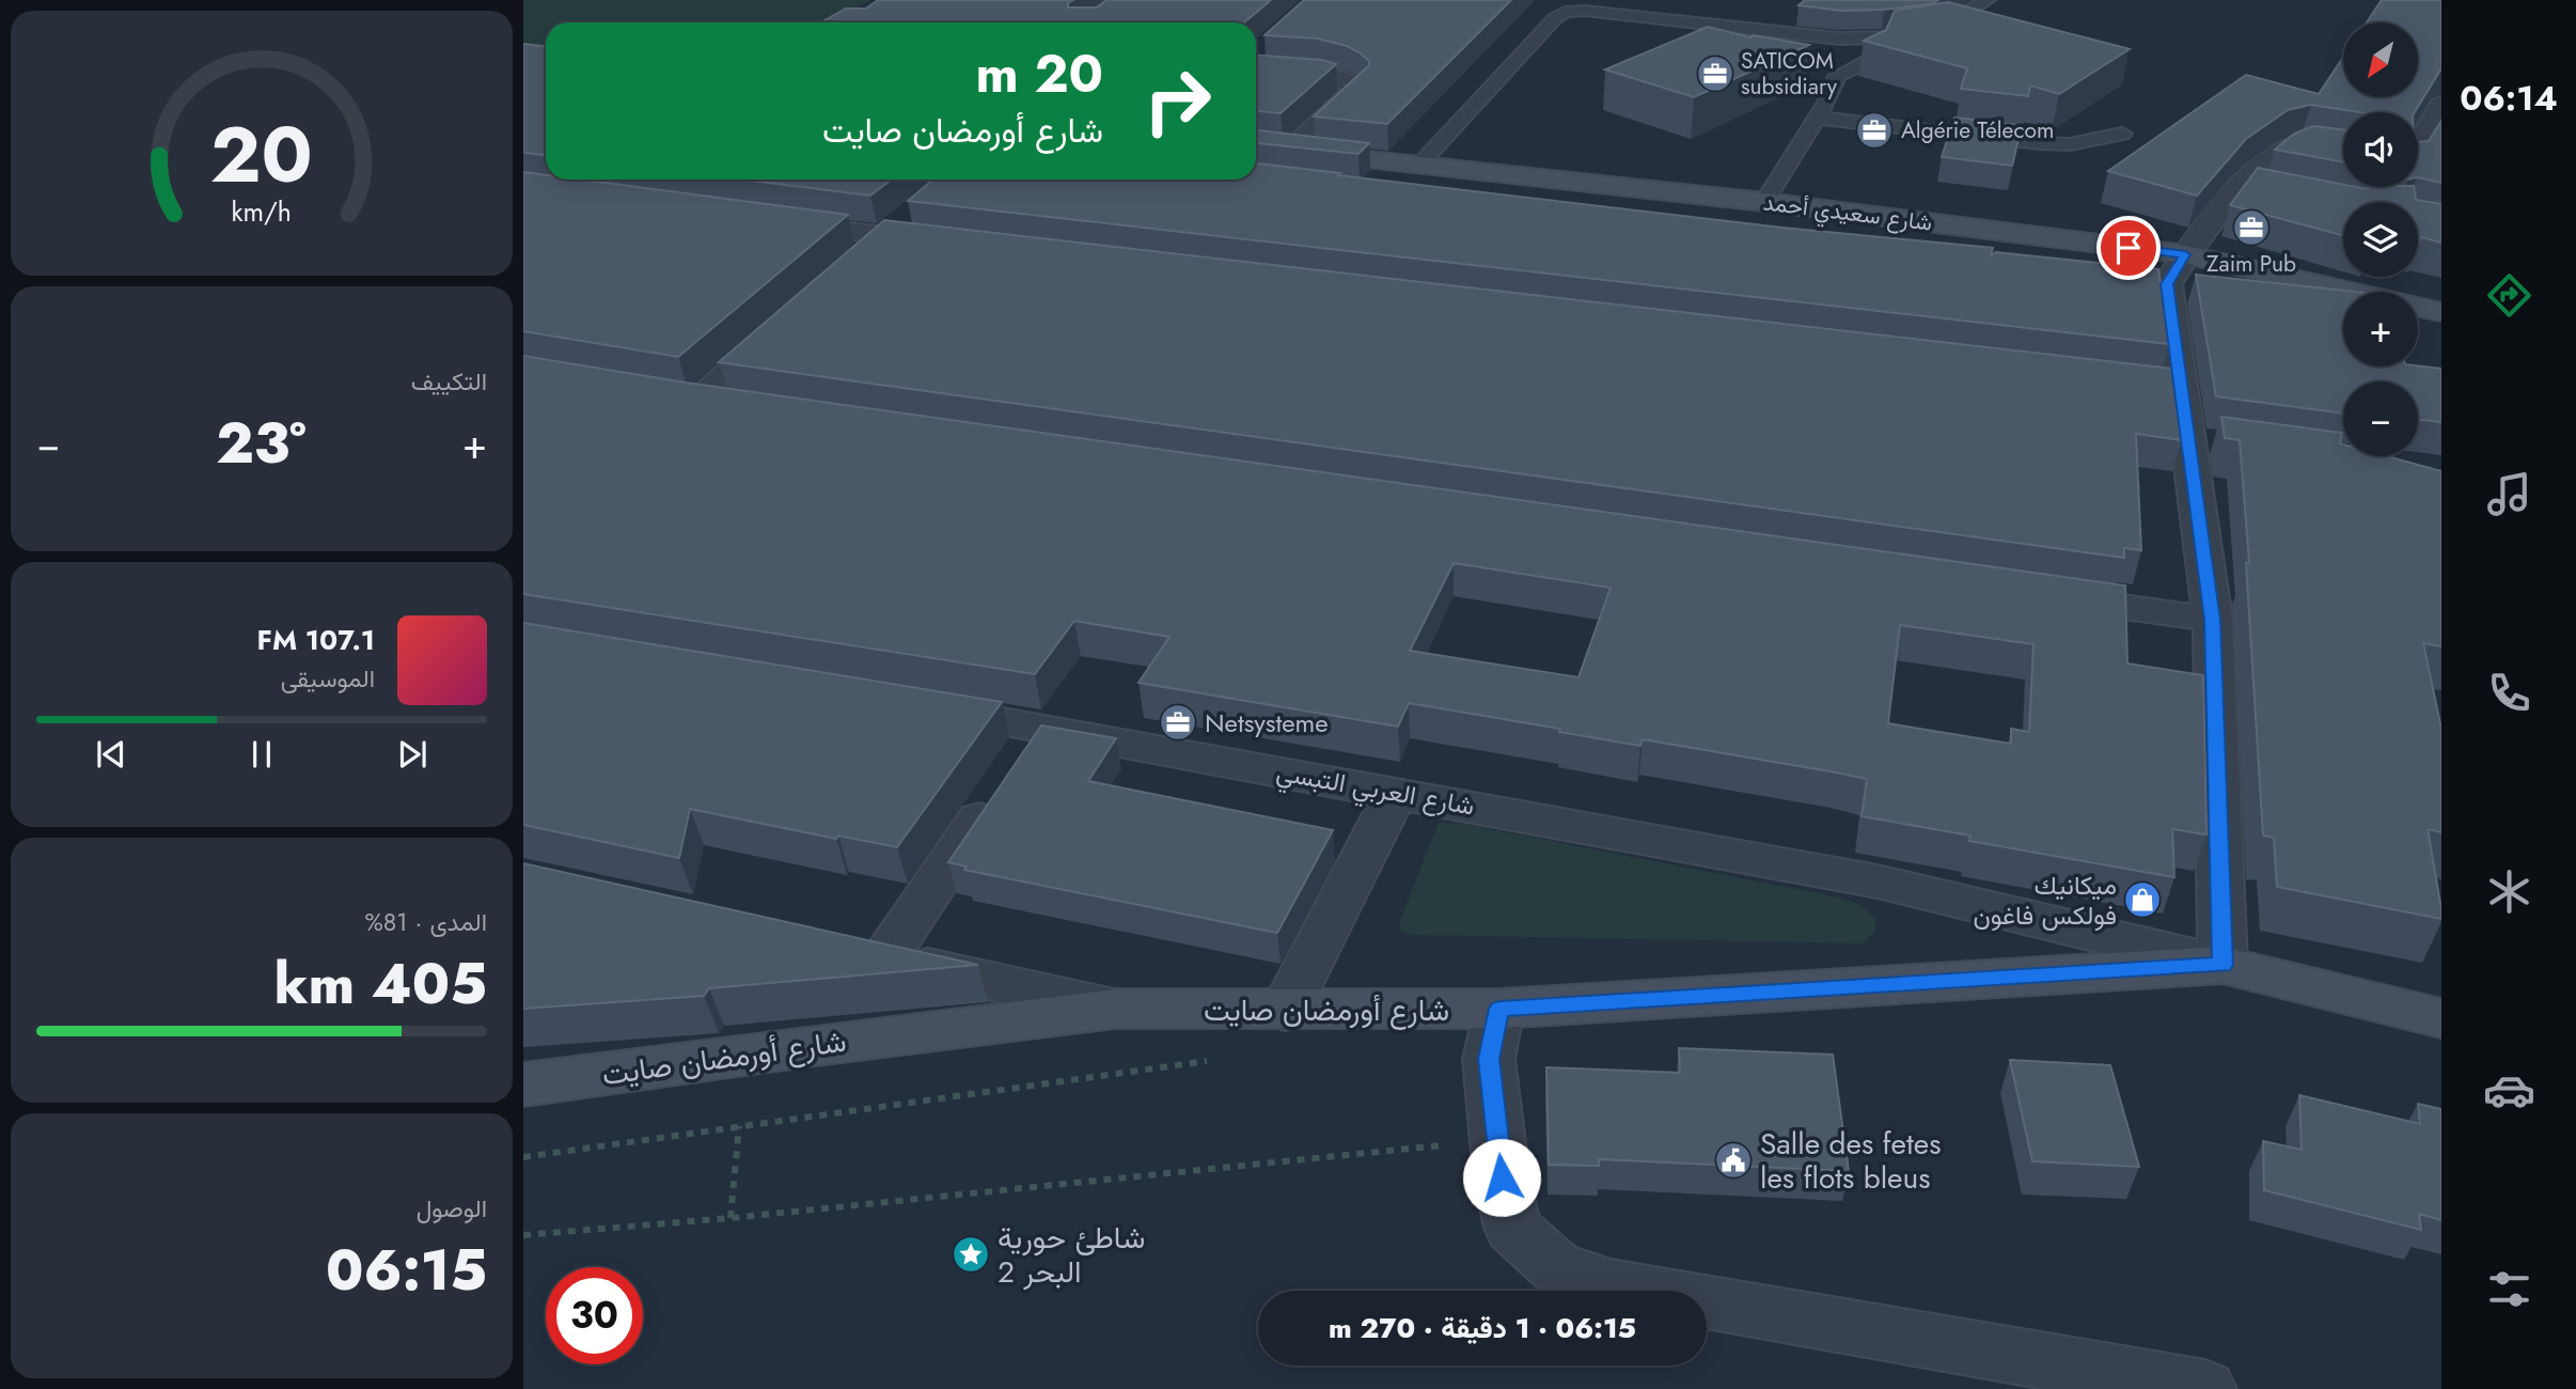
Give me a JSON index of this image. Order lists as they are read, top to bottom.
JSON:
{
  "streets": {
    "street": ["شارع سعيدي أحمد", "شارع العربي التبسي", "شارع أورمضان صايت"]
  },
  "crossings": [
    ["شارع العربي التبسي", "شارع أورمضان صايت"]
  ],
  "places": {
    "office": [
      "SATICOM subsidiary",
      "Algérie Télecom",
      "Zaim Pub",
      "Netsysteme"
    ],
    "shop": ["ميكانيك فولكس فاغون"],
    "public building": ["Salle des fetes les flots bleus"],
    "place": ["شاطئ حورية البحر 2"]
  },
  "north": "bottom left",
  "page": {
    "tabs": "06:14",
    "map_buttons": ["+", "−"],
    "turn": ["20 m", "شارع أورمضان صايت"],
    "tile": [
      "التكييف",
      ["المدى · 81%", "405 km"],
      ["الوصول", "06:15"]
    ],
    "heat": ["−", "23°", "+"],
    "song": ["107.1 FM", "الموسيقى"],
    "limit": "30",
    "trip": "06:15 · 1 دقيقة · 270 m",
    "gauge": ["20", "km/h"]
  }
}
